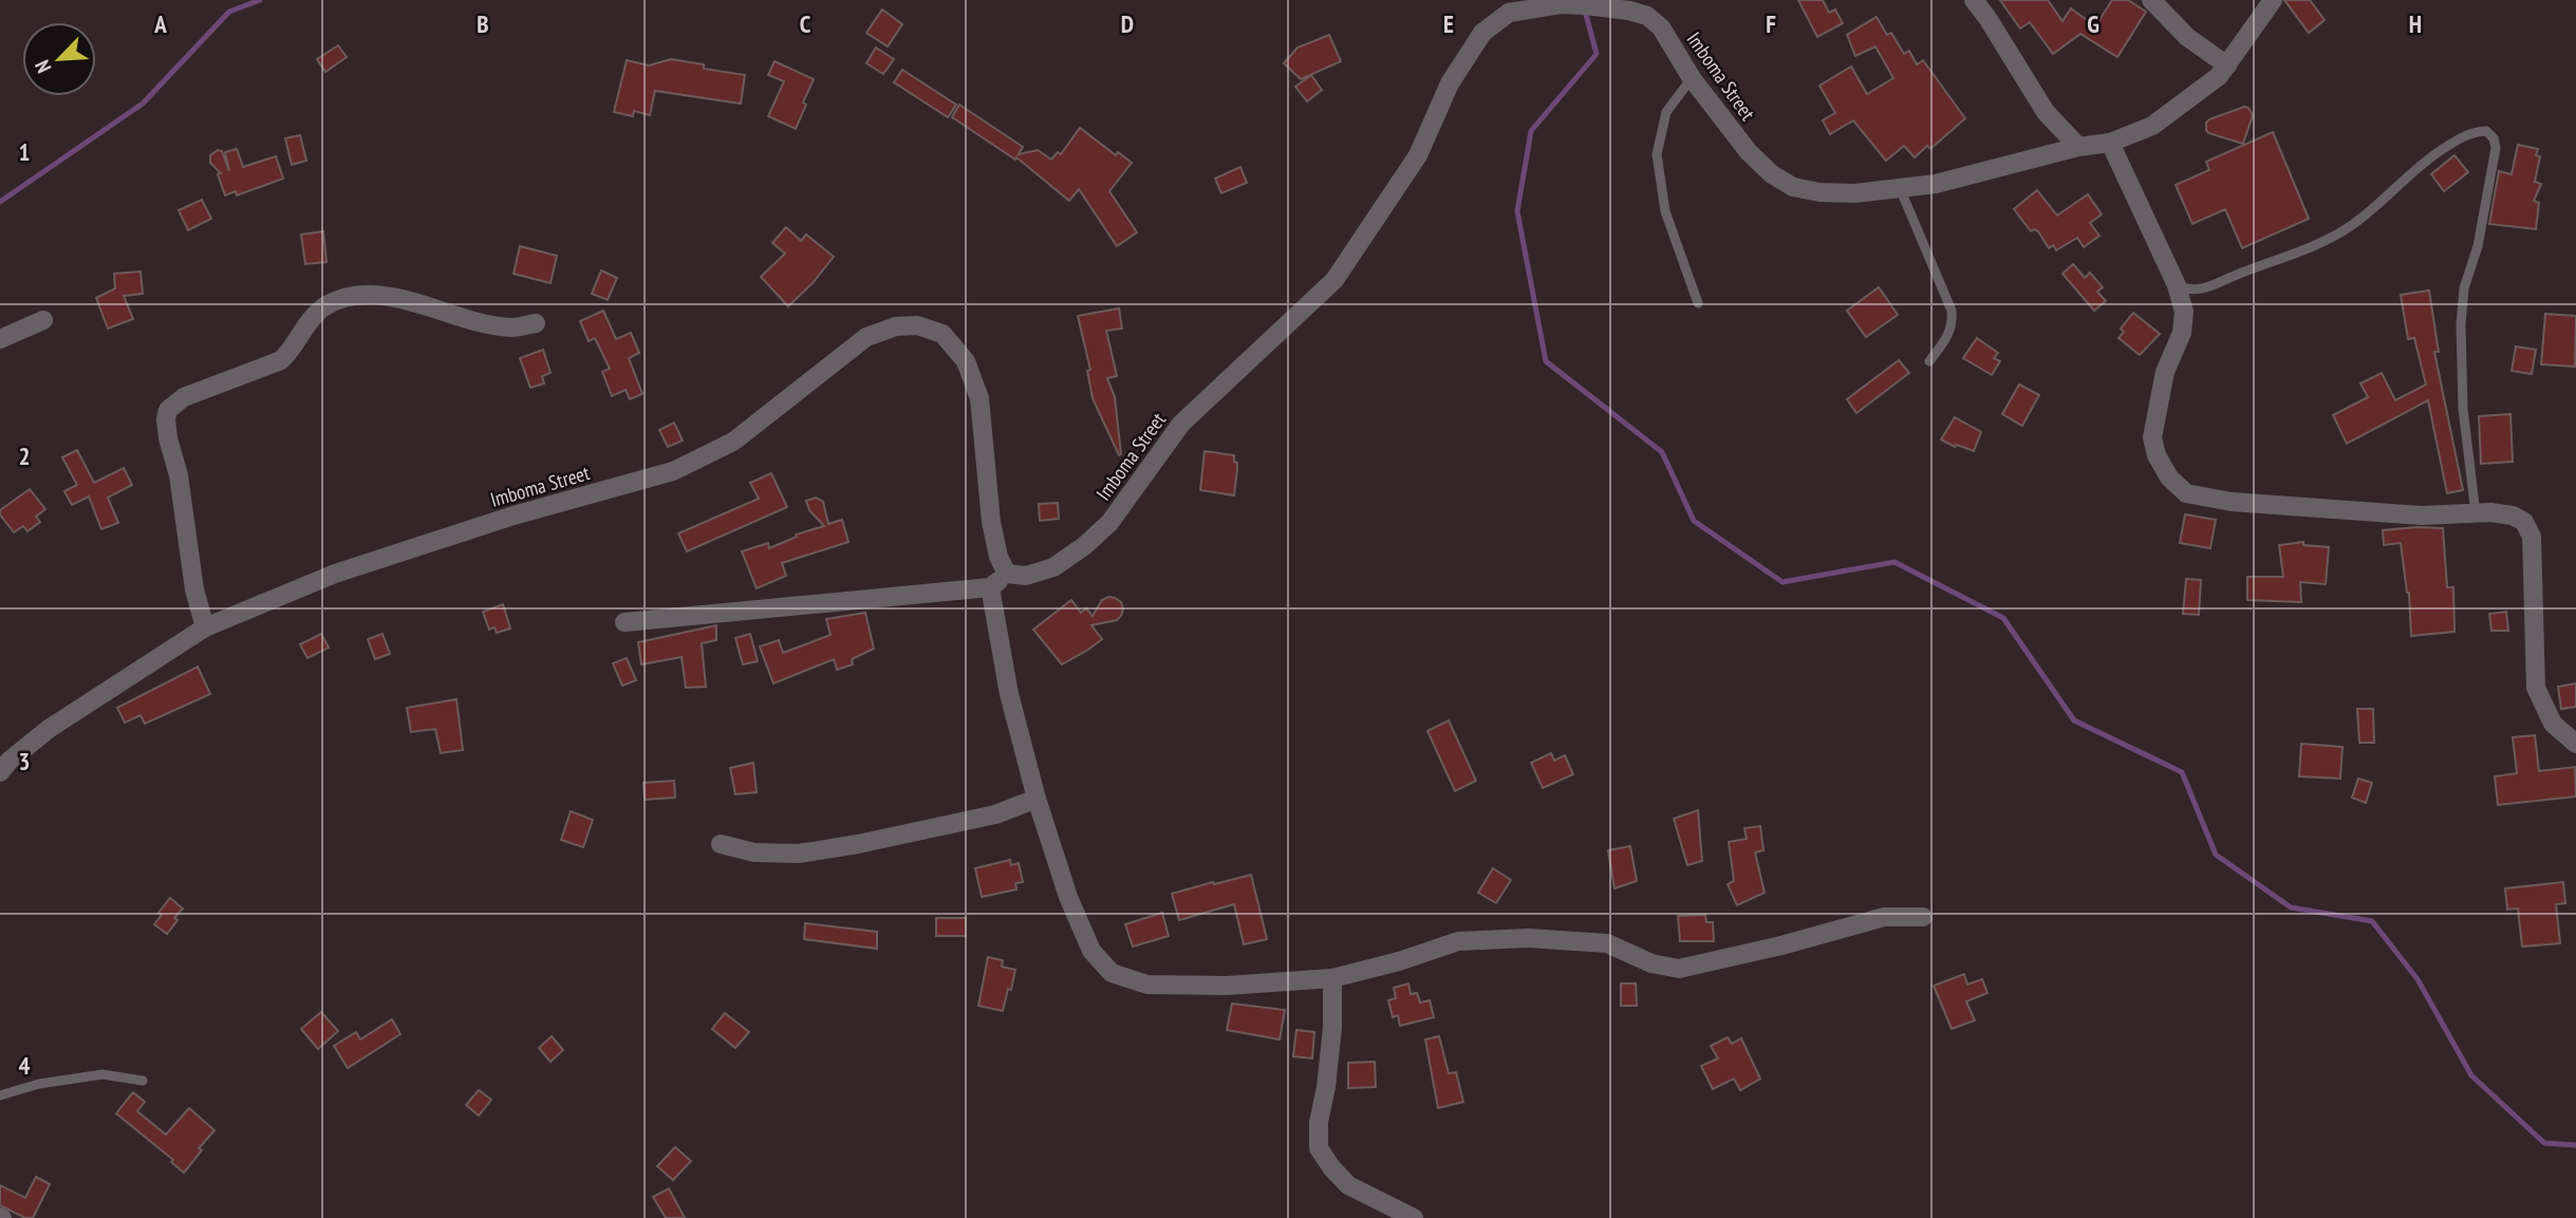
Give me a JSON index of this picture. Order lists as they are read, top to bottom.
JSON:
{
  "streets": {
    "street": ["Imboma Street"]
  },
  "north": "bottom left",
  "grid": {
    "columns": [
      "A",
      "B",
      "C",
      "D",
      "E",
      "F",
      "G",
      "H"
    ],
    "rows": [
      "1",
      "2",
      "3",
      "4"
    ]
  }
}
